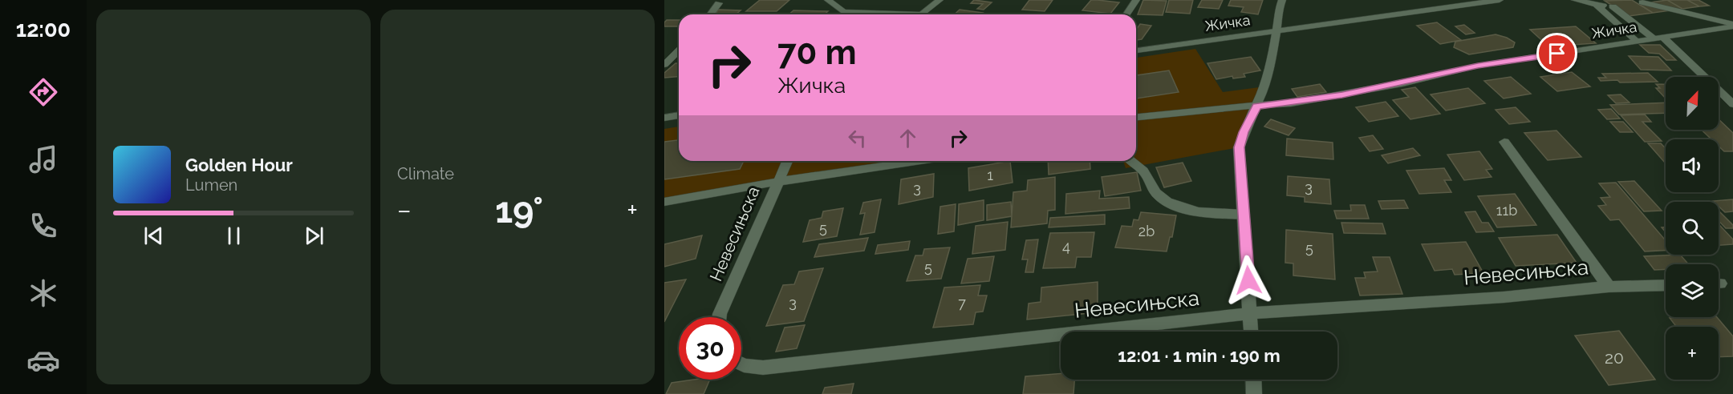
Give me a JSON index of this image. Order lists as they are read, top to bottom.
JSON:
{
  "streets": {
    "street": ["Жичка", "Невесињска"]
  },
  "house_numbers": [
    "1",
    "3",
    "3",
    "11b",
    "5",
    "2b",
    "4",
    "5",
    "5",
    "3",
    "7",
    "20"
  ],
  "north": "top right",
  "page": {
    "tabs": "12:00",
    "tile": "Climate",
    "turn": ["70 m", "Жичка"],
    "map_buttons": "+",
    "song": ["Golden Hour", "Lumen"],
    "heat": ["−", "19°", "+"],
    "limit": "30",
    "trip": "12:01 · 1 min · 190 m"
  }
}
